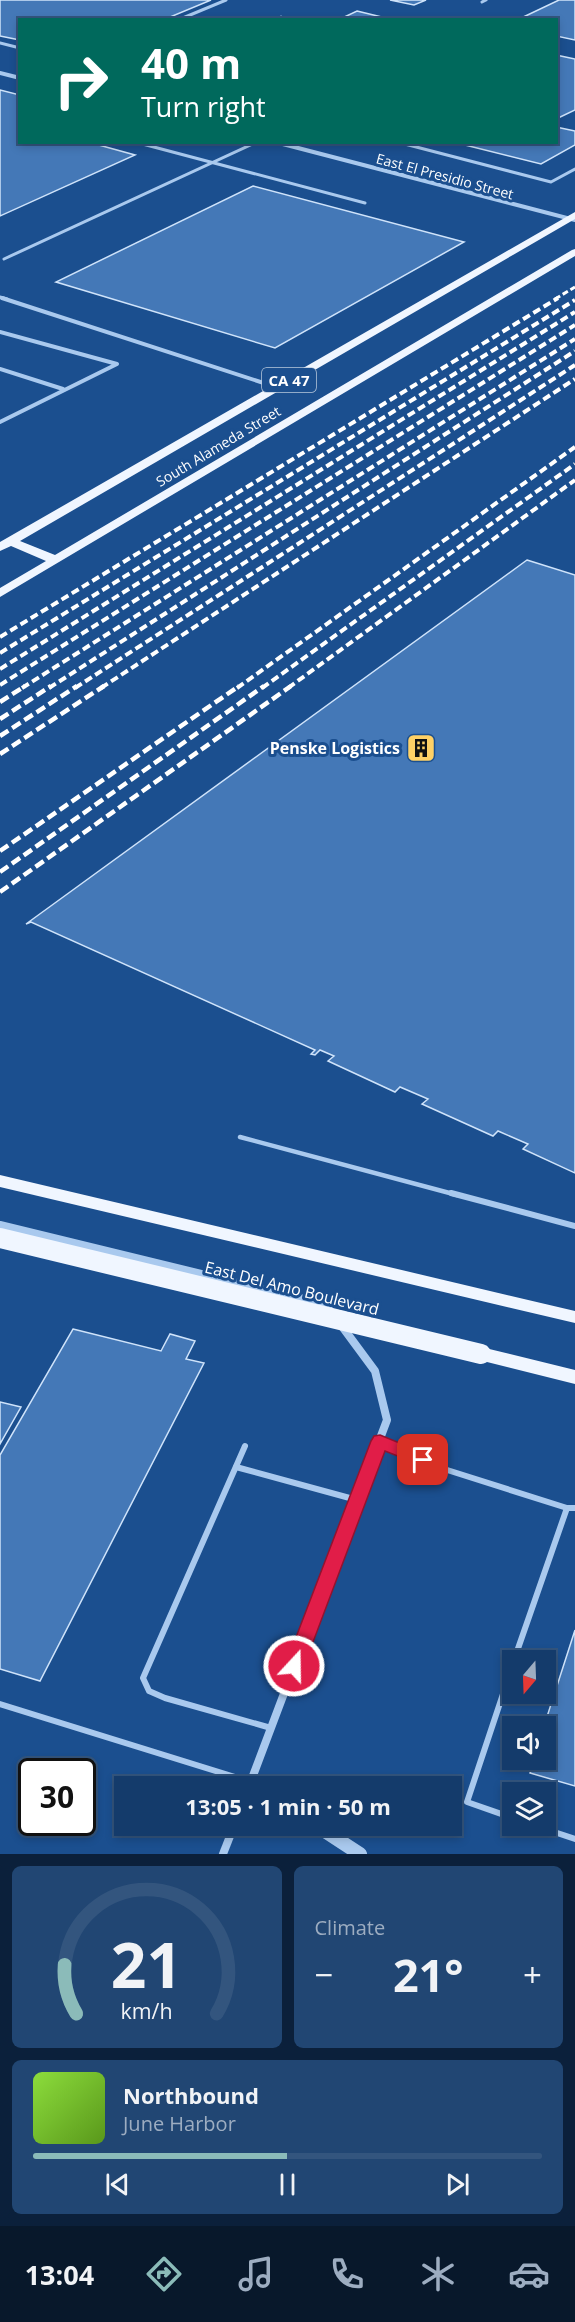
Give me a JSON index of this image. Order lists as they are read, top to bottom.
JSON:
{
  "streets": {
    "main road": ["CA 47", "South Alameda Street", "East Del Amo Boulevard"],
    "street": ["East El Presidio Street"]
  },
  "crossings": [
    ["East El Presidio Street", "South Alameda Street"]
  ],
  "places": {
    "building": ["Penske Logistics"]
  },
  "north": "bottom",
  "page": {
    "turn": ["40 m", "Turn right"],
    "limit": "30",
    "trip": "13:05 · 1 min · 50 m",
    "tile": "Climate",
    "heat": ["−", "21°", "+"],
    "song": ["Northbound", "June Harbor"],
    "tabs": "13:04",
    "gauge": ["21", "km/h"]
  }
}
